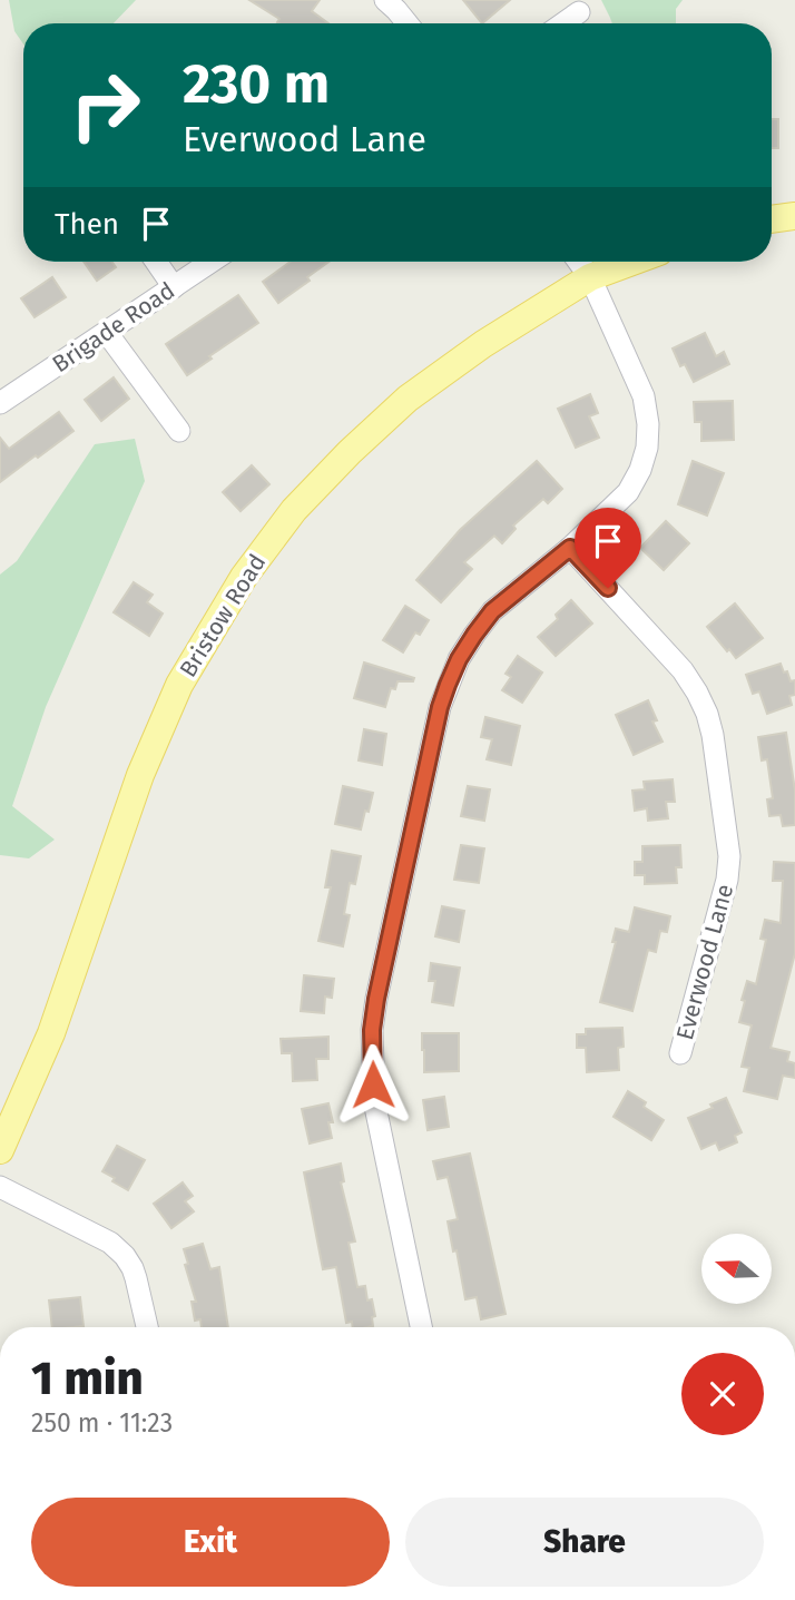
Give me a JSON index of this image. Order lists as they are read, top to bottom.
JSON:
{
  "streets": {
    "main road": ["Bristow Road"],
    "street": ["Brigade Road", "Everwood Lane"]
  },
  "north": "left",
  "page": {
    "turn": ["230 m", "Everwood Lane"],
    "then": "Then",
    "heading": ["1 min", "250 m · 11:23"],
    "buttons": ["Exit", "Share"]
  }
}
